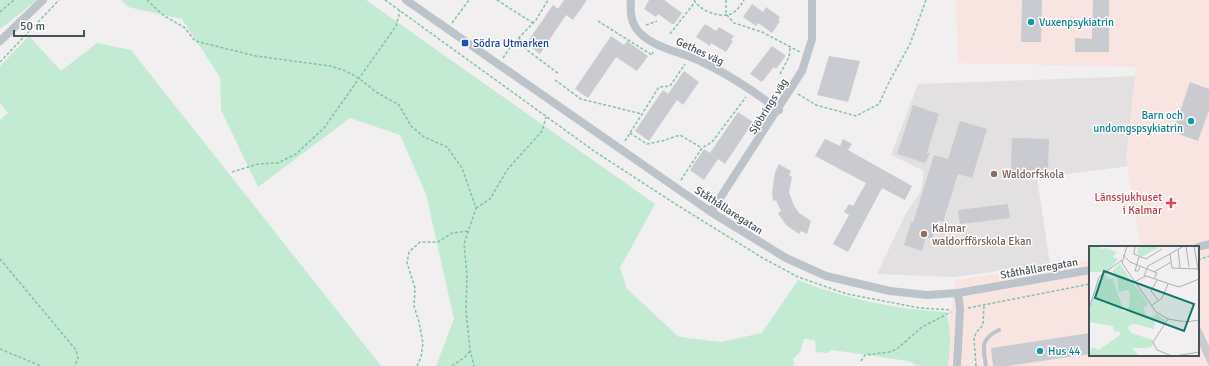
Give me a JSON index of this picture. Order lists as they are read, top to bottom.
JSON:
{
  "streets": {
    "street": ["Gethes väg", "Sjöbrings väg", "Ståthållaregatan"]
  },
  "crossings": [
    ["Gethes väg", "Sjöbrings väg"],
    ["Sjöbrings väg", "Ståthållaregatan"]
  ],
  "places": {
    "other": [
      "Vuxenpsykiatrin",
      "Barn och undomgspsykiatrin",
      "Waldorfskola",
      "Kalmar waldorfförskola Ekan",
      "Hus 44"
    ],
    "transit": ["Södra Utmarken"],
    "health": ["Länssjukhuset i Kalmar"]
  },
  "scale_bar": "50 m"
}
